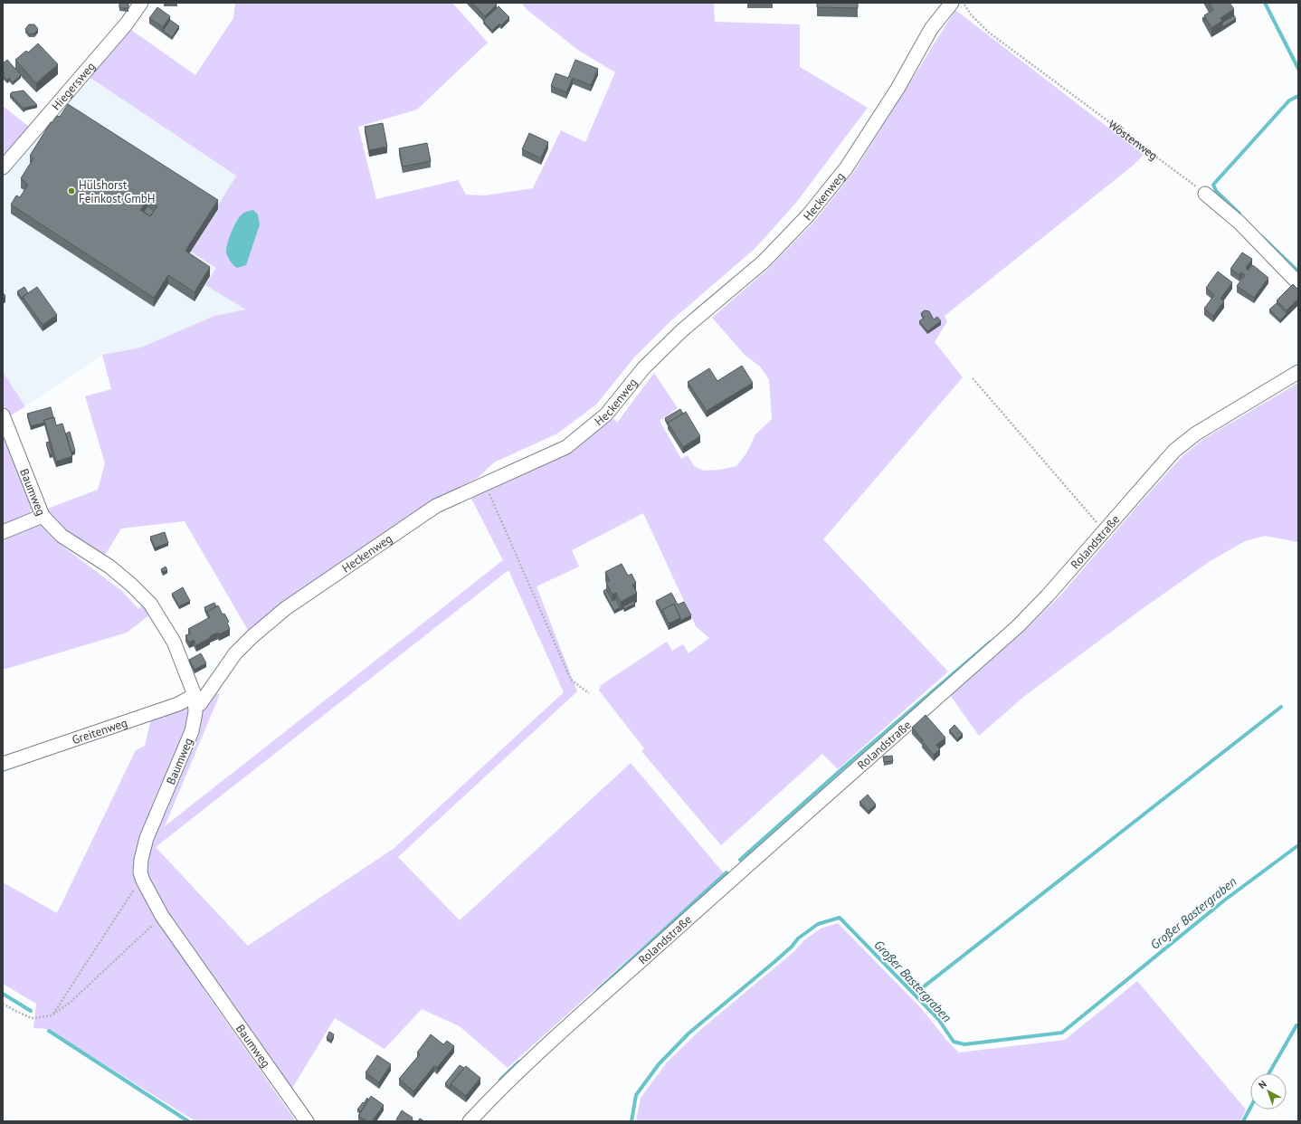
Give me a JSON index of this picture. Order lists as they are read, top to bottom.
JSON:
{
  "streets": {
    "street": [
      "Hiegersweg",
      "Heckenweg",
      "Baumweg",
      "Rolandstraße",
      "Greitenweg"
    ],
    "path": ["Wöstenweg"]
  },
  "crossings": [
    ["Heckenweg", "Baumweg"],
    ["Heckenweg", "Greitenweg"],
    ["Baumweg", "Greitenweg"]
  ],
  "water": ["Großer Bastergraben"],
  "places": ["Hülshorst Feinkost GmbH"],
  "north": "top left"
}
